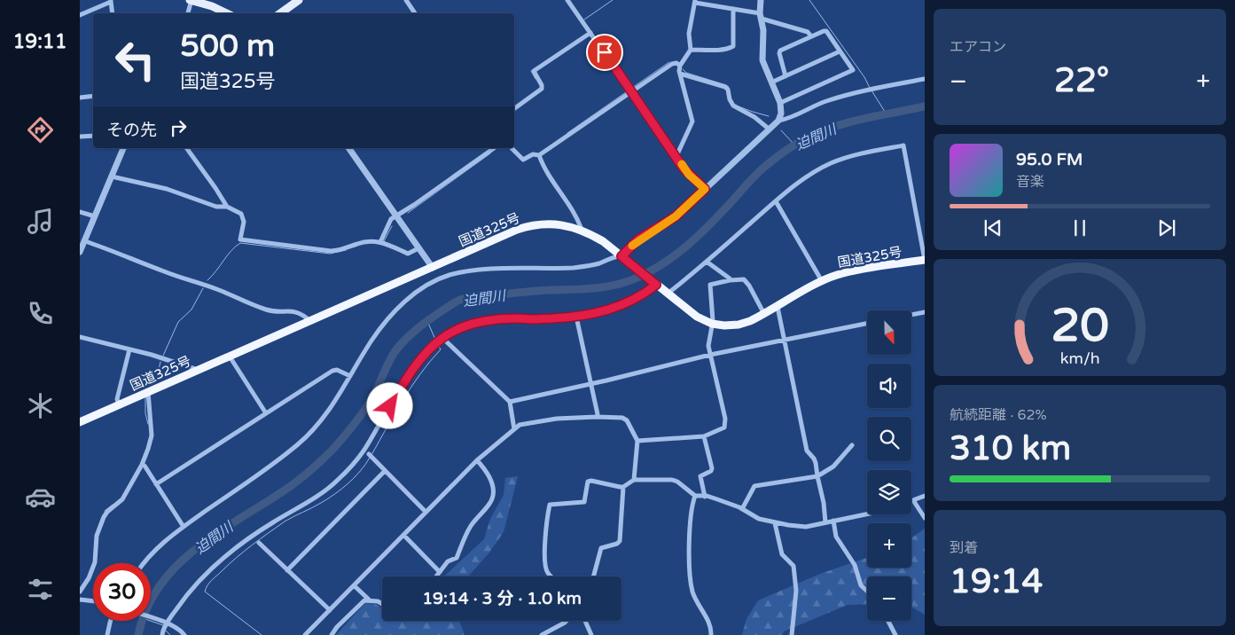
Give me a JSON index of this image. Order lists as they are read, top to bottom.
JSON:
{
  "streets": {
    "highway": ["国道325号"]
  },
  "water": ["迫間川"],
  "north": "bottom",
  "page": {
    "tabs": "19:11",
    "tile": [
      "エアコン",
      ["航続距離 · 62%", "310 km"],
      ["到着", "19:14"]
    ],
    "turn": ["500 m", "国道325号"],
    "heat": ["−", "22°", "+"],
    "then": "その先",
    "song": ["95.0 FM", "音楽"],
    "map_buttons": ["+", "−"],
    "limit": "30",
    "trip": "19:14 · 3 分 · 1.0 km",
    "gauge": ["20", "km/h"]
  }
}
